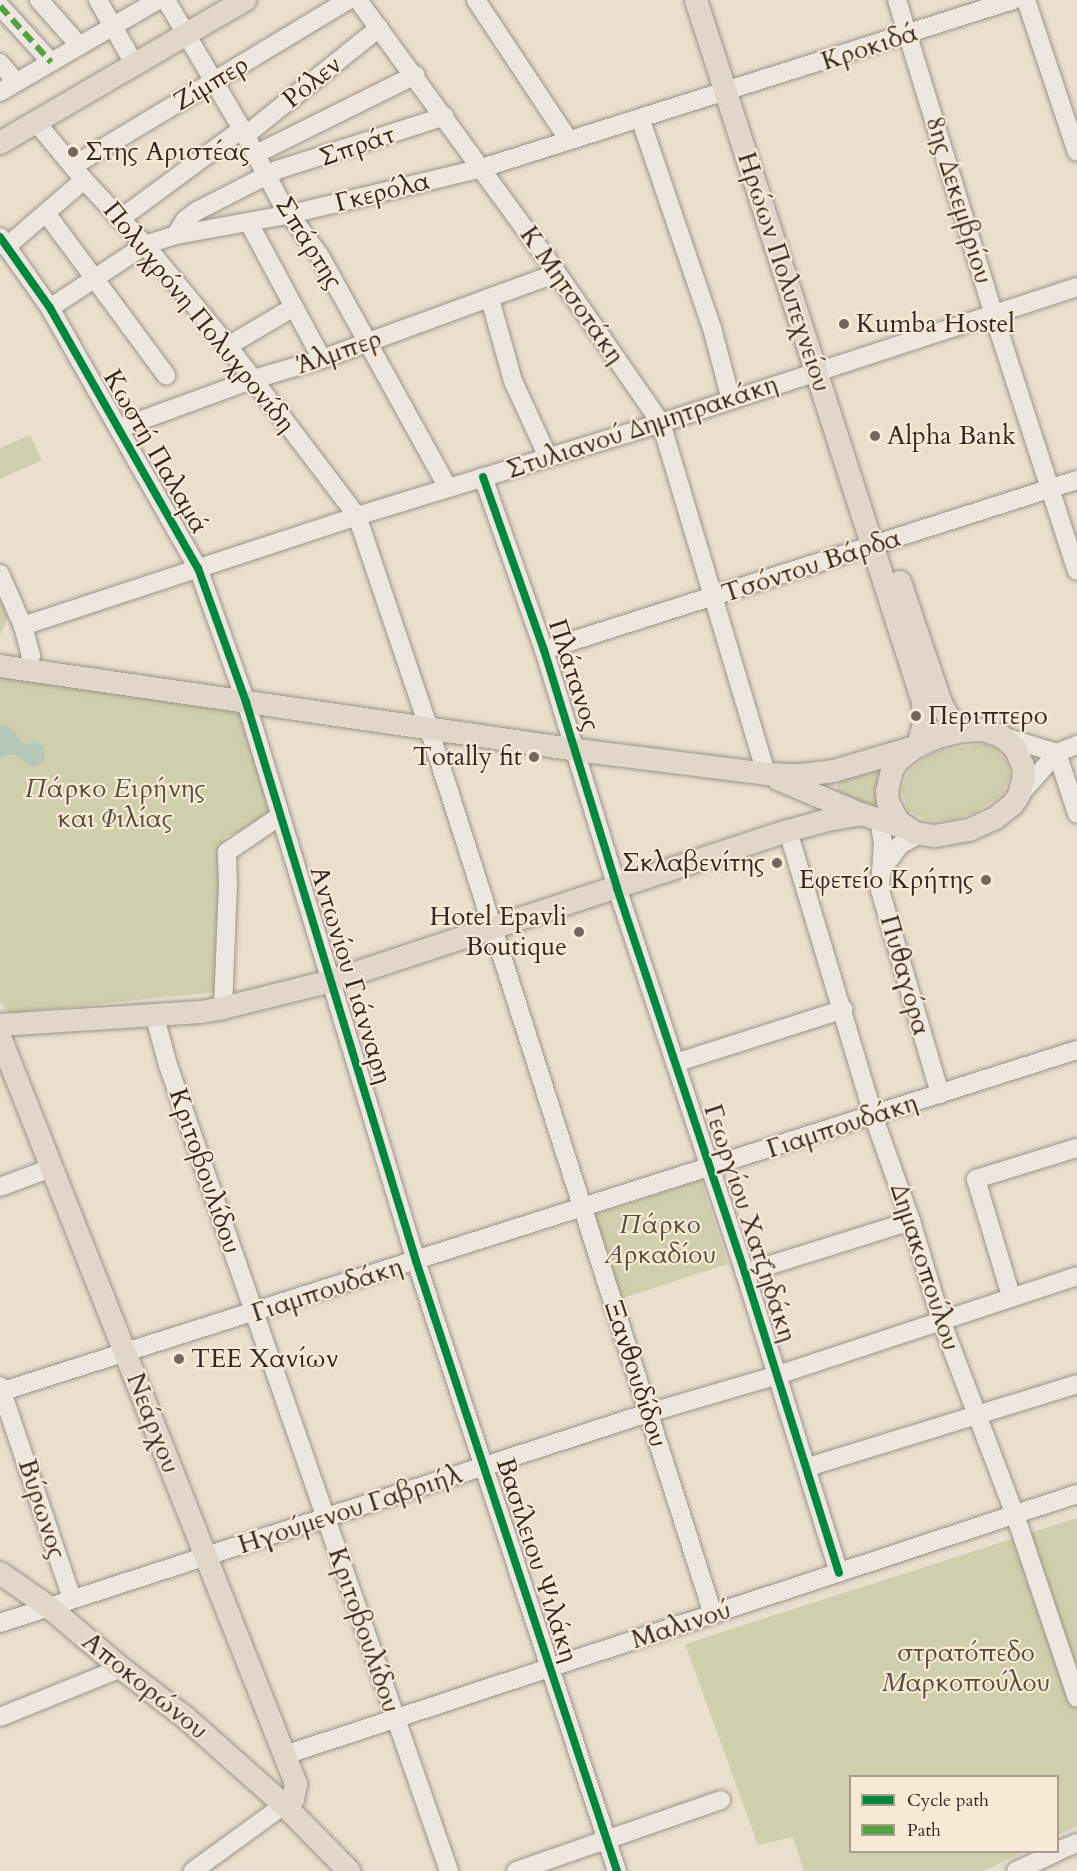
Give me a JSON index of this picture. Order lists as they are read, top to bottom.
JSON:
{
  "streets": {
    "main road": ["Ηρώων Πολυτεχνείου", "Νεάρχου", "Αποκορώνου"],
    "street": [
      "Κροκιδά",
      "Ρόλεν",
      "Ζίμπερ",
      "Σπράτ",
      "Γκερόλα",
      "8ης Δεκεμβρίου",
      "Σπάρτης",
      "Κ Μητσοτάκη",
      "Πολυχρόνη Πολυχρονίδη",
      "Άλμπερ",
      "Στυλιανού Δημητρακάκη",
      "Κωστή Παλαμά",
      "Τσόντου Βάρδα",
      "Πλάτανος",
      "Αντωνίου Γιάνναρη",
      "Πυθαγόρα",
      "Γιαμπουδάκη",
      "Κριτοβουλίδου",
      "Γεωργίου Χατζηδάκη",
      "Δημακοπούλου",
      "Ξανθουδίδου",
      "Βύρωνος",
      "Ηγούμενου Γαβριήλ",
      "Βασίλειου Ψιλάκη",
      "Μαλινού"
    ]
  },
  "crossings": [
    ["Κροκιδά", "Γκερόλα"],
    ["Κροκιδά", "8ης Δεκεμβρίου"],
    ["Κροκιδά", "Ηρώων Πολυτεχνείου"],
    ["Ρόλεν", "Σπάρτης"],
    ["Ρόλεν", "Κ Μητσοτάκη"],
    ["Ρόλεν", "Πολυχρόνη Πολυχρονίδη"],
    ["Ζίμπερ", "Σπάρτης"],
    ["Ζίμπερ", "Κ Μητσοτάκη"],
    ["Ζίμπερ", "Πολυχρόνη Πολυχρονίδη"],
    ["Ζίμπερ", "Κωστή Παλαμά"],
    ["Σπράτ", "Γκερόλα"],
    ["Σπράτ", "Σπάρτης"],
    ["Σπράτ", "Κ Μητσοτάκη"],
    ["Γκερόλα", "Σπάρτης"],
    ["Γκερόλα", "Ηρώων Πολυτεχνείου"],
    ["Γκερόλα", "Κ Μητσοτάκη"],
    ["Γκερόλα", "Πολυχρόνη Πολυχρονίδη"],
    ["Γκερόλα", "Κωστή Παλαμά"],
    ["8ης Δεκεμβρίου", "Στυλιανού Δημητρακάκη"],
    ["8ης Δεκεμβρίου", "Τσόντου Βάρδα"],
    ["Σπάρτης", "Άλμπερ"],
    ["Σπάρτης", "Στυλιανού Δημητρακάκη"],
    ["Ηρώων Πολυτεχνείου", "Στυλιανού Δημητρακάκη"],
    ["Ηρώων Πολυτεχνείου", "Τσόντου Βάρδα"],
    ["Κ Μητσοτάκη", "Άλμπερ"],
    ["Κ Μητσοτάκη", "Στυλιανού Δημητρακάκη"],
    ["Κ Μητσοτάκη", "Τσόντου Βάρδα"],
    ["Πολυχρόνη Πολυχρονίδη", "Άλμπερ"],
    ["Πολυχρόνη Πολυχρονίδη", "Στυλιανού Δημητρακάκη"],
    ["Πολυχρόνη Πολυχρονίδη", "Ξανθουδίδου"],
    ["Άλμπερ", "Κωστή Παλαμά"],
    ["Στυλιανού Δημητρακάκη", "Κωστή Παλαμά"],
    ["Στυλιανού Δημητρακάκη", "Πλάτανος"],
    ["Κωστή Παλαμά", "Αντωνίου Γιάνναρη"],
    ["Τσόντου Βάρδα", "Πλάτανος"],
    ["Πλάτανος", "Γεωργίου Χατζηδάκη"],
    ["Αντωνίου Γιάνναρη", "Γιαμπουδάκη"],
    ["Αντωνίου Γιάνναρη", "Βασίλειου Ψιλάκη"],
    ["Πυθαγόρα", "Γιαμπουδάκη"],
    ["Γιαμπουδάκη", "Κριτοβουλίδου"],
    ["Γιαμπουδάκη", "Γεωργίου Χατζηδάκη"],
    ["Γιαμπουδάκη", "Δημακοπούλου"],
    ["Γιαμπουδάκη", "Ξανθουδίδου"],
    ["Γιαμπουδάκη", "Νεάρχου"],
    ["Γιαμπουδάκη", "Βύρωνος"],
    ["Γιαμπουδάκη", "Βασίλειου Ψιλάκη"],
    ["Κριτοβουλίδου", "Ηγούμενου Γαβριήλ"],
    ["Κριτοβουλίδου", "Μαλινού"],
    ["Γεωργίου Χατζηδάκη", "Ηγούμενου Γαβριήλ"],
    ["Γεωργίου Χατζηδάκη", "Μαλινού"],
    ["Δημακοπούλου", "Ηγούμενου Γαβριήλ"],
    ["Δημακοπούλου", "Μαλινού"],
    ["Ξανθουδίδου", "Ηγούμενου Γαβριήλ"],
    ["Ξανθουδίδου", "Μαλινού"],
    ["Νεάρχου", "Ηγούμενου Γαβριήλ"],
    ["Νεάρχου", "Μαλινού"],
    ["Νεάρχου", "Αποκορώνου"],
    ["Βύρωνος", "Ηγούμενου Γαβριήλ"],
    ["Ηγούμενου Γαβριήλ", "Βασίλειου Ψιλάκη"],
    ["Ηγούμενου Γαβριήλ", "Αποκορώνου"],
    ["Βασίλειου Ψιλάκη", "Μαλινού"]
  ],
  "parks": ["Πάρκο Ειρήνης και Φιλίας", "Πάρκο Αρκαδίου", "στρατόπεδο Μαρκοπούλου"],
  "places": [
    "Στης Αριστέας",
    "Kumba Hostel",
    "Alpha Bank",
    "Περιπτερο",
    "Totally fit",
    "Σκλαβενίτης",
    "Εφετείο Κρήτης",
    "Hotel Epavli Boutique",
    "ΤΕΕ Χανίων"
  ],
  "legend": ["Cycle path", "Path"]
}
